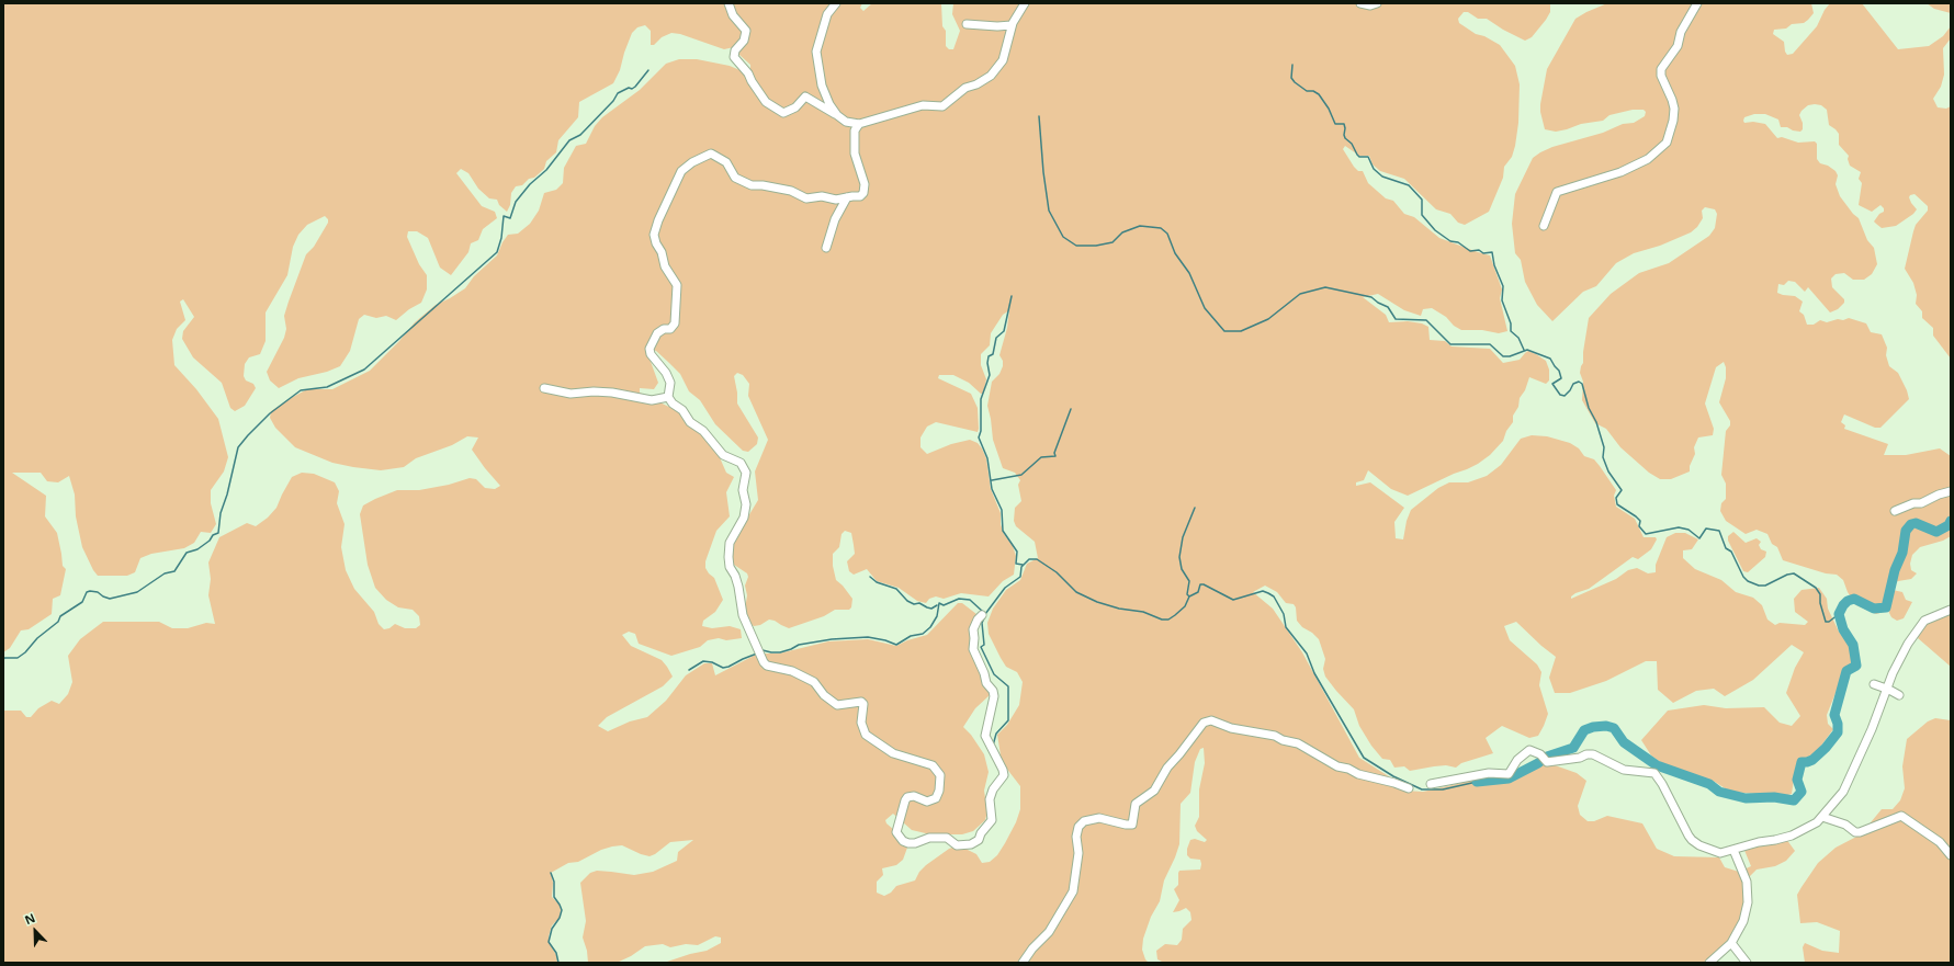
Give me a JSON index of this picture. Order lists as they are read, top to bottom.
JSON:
{
  "north": "top left"
}
